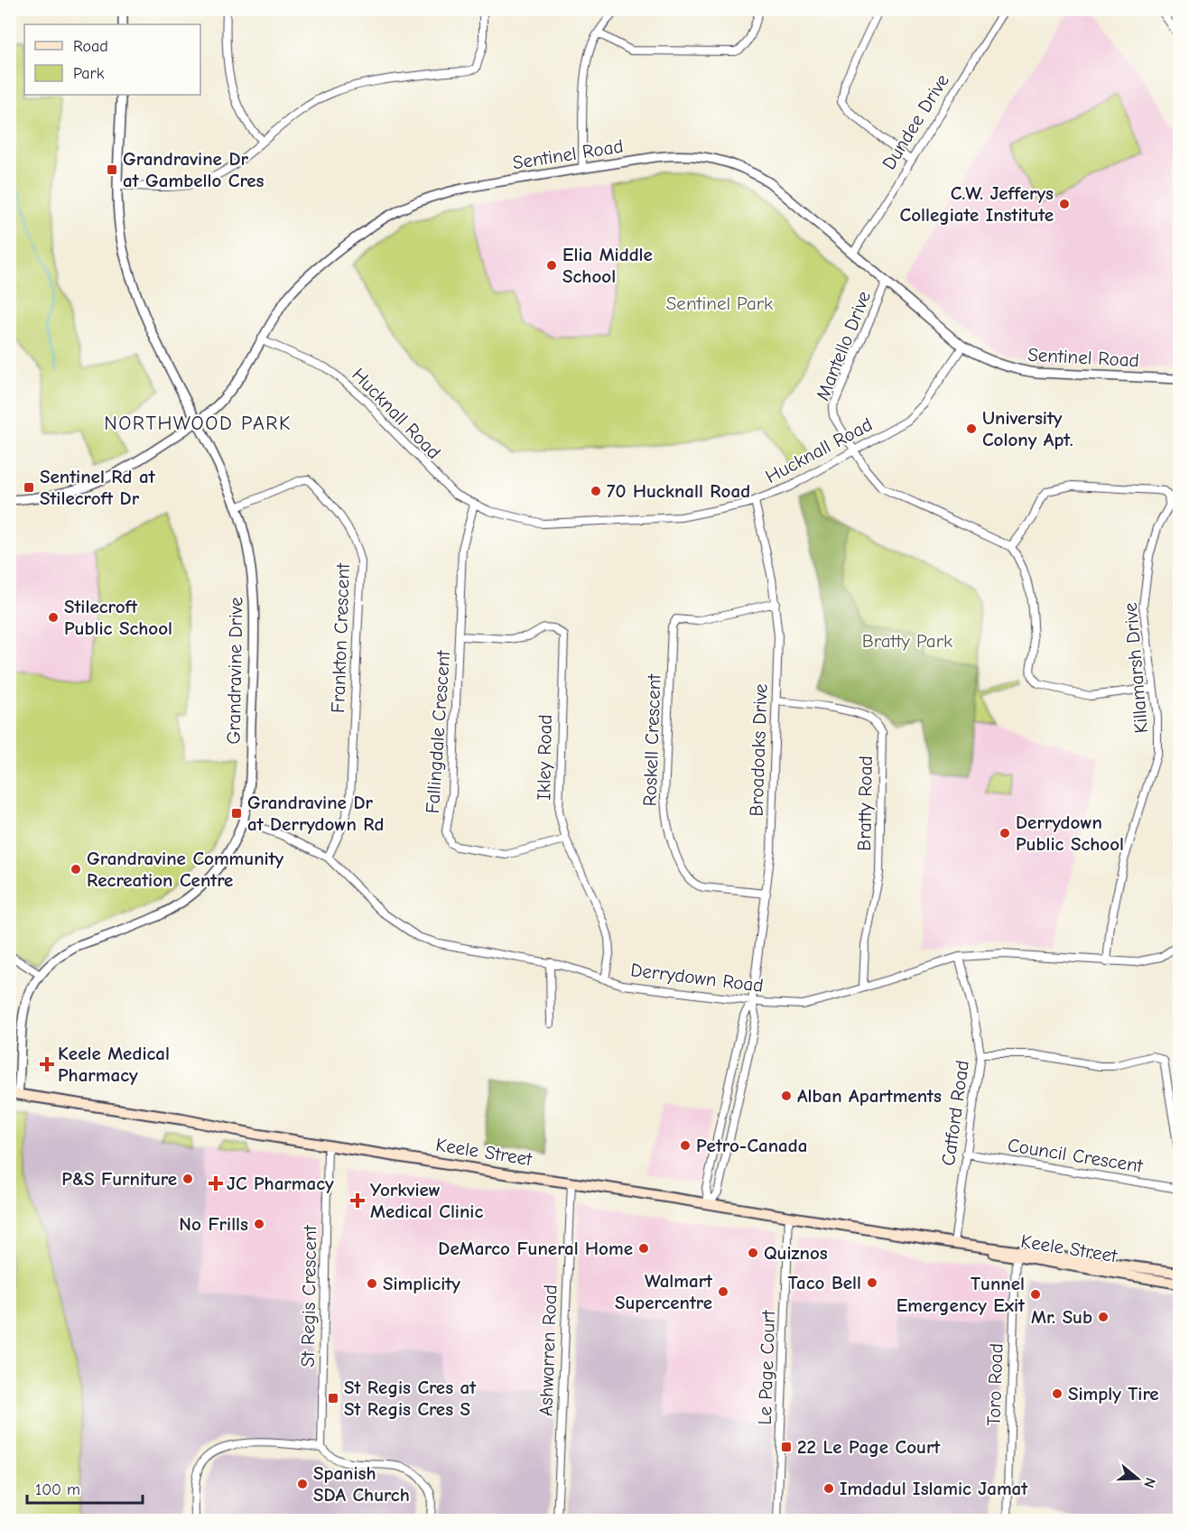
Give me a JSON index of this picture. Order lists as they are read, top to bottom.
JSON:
{
  "streets": {
    "main road": ["Keele Street"],
    "street": [
      "Dundee Drive",
      "Sentinel Road",
      "Mantello Drive",
      "Hucknall Road",
      "Frankton Crescent",
      "Killamarsh Drive",
      "Grandravine Drive",
      "Fallingdale Crescent",
      "Roskell Crescent",
      "Broadoaks Drive",
      "Ikley Road",
      "Bratty Road",
      "Derrydown Road",
      "Catford Road",
      "Council Crescent",
      "St Regis Crescent",
      "Ashwarren Road",
      "Le Page Court",
      "Toro Road"
    ]
  },
  "crossings": [
    ["Dundee Drive", "Sentinel Road"],
    ["Sentinel Road", "Mantello Drive"],
    ["Sentinel Road", "Hucknall Road"],
    ["Sentinel Road", "Grandravine Drive"],
    ["Mantello Drive", "Hucknall Road"],
    ["Mantello Drive", "Killamarsh Drive"],
    ["Hucknall Road", "Fallingdale Crescent"],
    ["Hucknall Road", "Broadoaks Drive"],
    ["Frankton Crescent", "Grandravine Drive"],
    ["Frankton Crescent", "Derrydown Road"],
    ["Killamarsh Drive", "Derrydown Road"],
    ["Grandravine Drive", "Derrydown Road"],
    ["Grandravine Drive", "Keele Street"],
    ["Fallingdale Crescent", "Ikley Road"],
    ["Roskell Crescent", "Broadoaks Drive"],
    ["Broadoaks Drive", "Bratty Road"],
    ["Broadoaks Drive", "Derrydown Road"],
    ["Broadoaks Drive", "Keele Street"],
    ["Ikley Road", "Derrydown Road"],
    ["Bratty Road", "Derrydown Road"],
    ["Derrydown Road", "Catford Road"],
    ["Catford Road", "Keele Street"],
    ["Catford Road", "Council Crescent"],
    ["Keele Street", "St Regis Crescent"],
    ["Keele Street", "Ashwarren Road"],
    ["Keele Street", "Le Page Court"],
    ["Keele Street", "Toro Road"]
  ],
  "districts": ["NORTHWOOD PARK"],
  "parks": ["Sentinel Park", "Bratty Park"],
  "places": {
    "transit": [
      "Grandravine Dr at Gambello Cres",
      "Sentinel Rd at Stilecroft Dr",
      "Grandravine Dr at Derrydown Rd",
      "St Regis Cres at St Regis Cres S",
      "22 Le Page Court"
    ],
    "other": [
      "C.W. Jefferys Collegiate Institute",
      "Elia Middle School",
      "University Colony Apt.",
      "70 Hucknall Road",
      "Stilecroft Public School",
      "Derrydown Public School",
      "Grandravine Community Recreation Centre",
      "Alban Apartments",
      "Petro-Canada",
      "P&S Furniture",
      "No Frills",
      "DeMarco Funeral Home",
      "Quiznos",
      "Taco Bell",
      "Simplicity",
      "Walmart Supercentre",
      "Tunnel Emergency Exit",
      "Mr. Sub",
      "Simply Tire",
      "Spanish SDA Church",
      "Imdadul Islamic Jamat"
    ],
    "health": ["Keele Medical Pharmacy", "JC Pharmacy", "Yorkview Medical Clinic"]
  },
  "legend": ["Road", "Park"],
  "scale_bar": "100 m",
  "north": "right"
}
